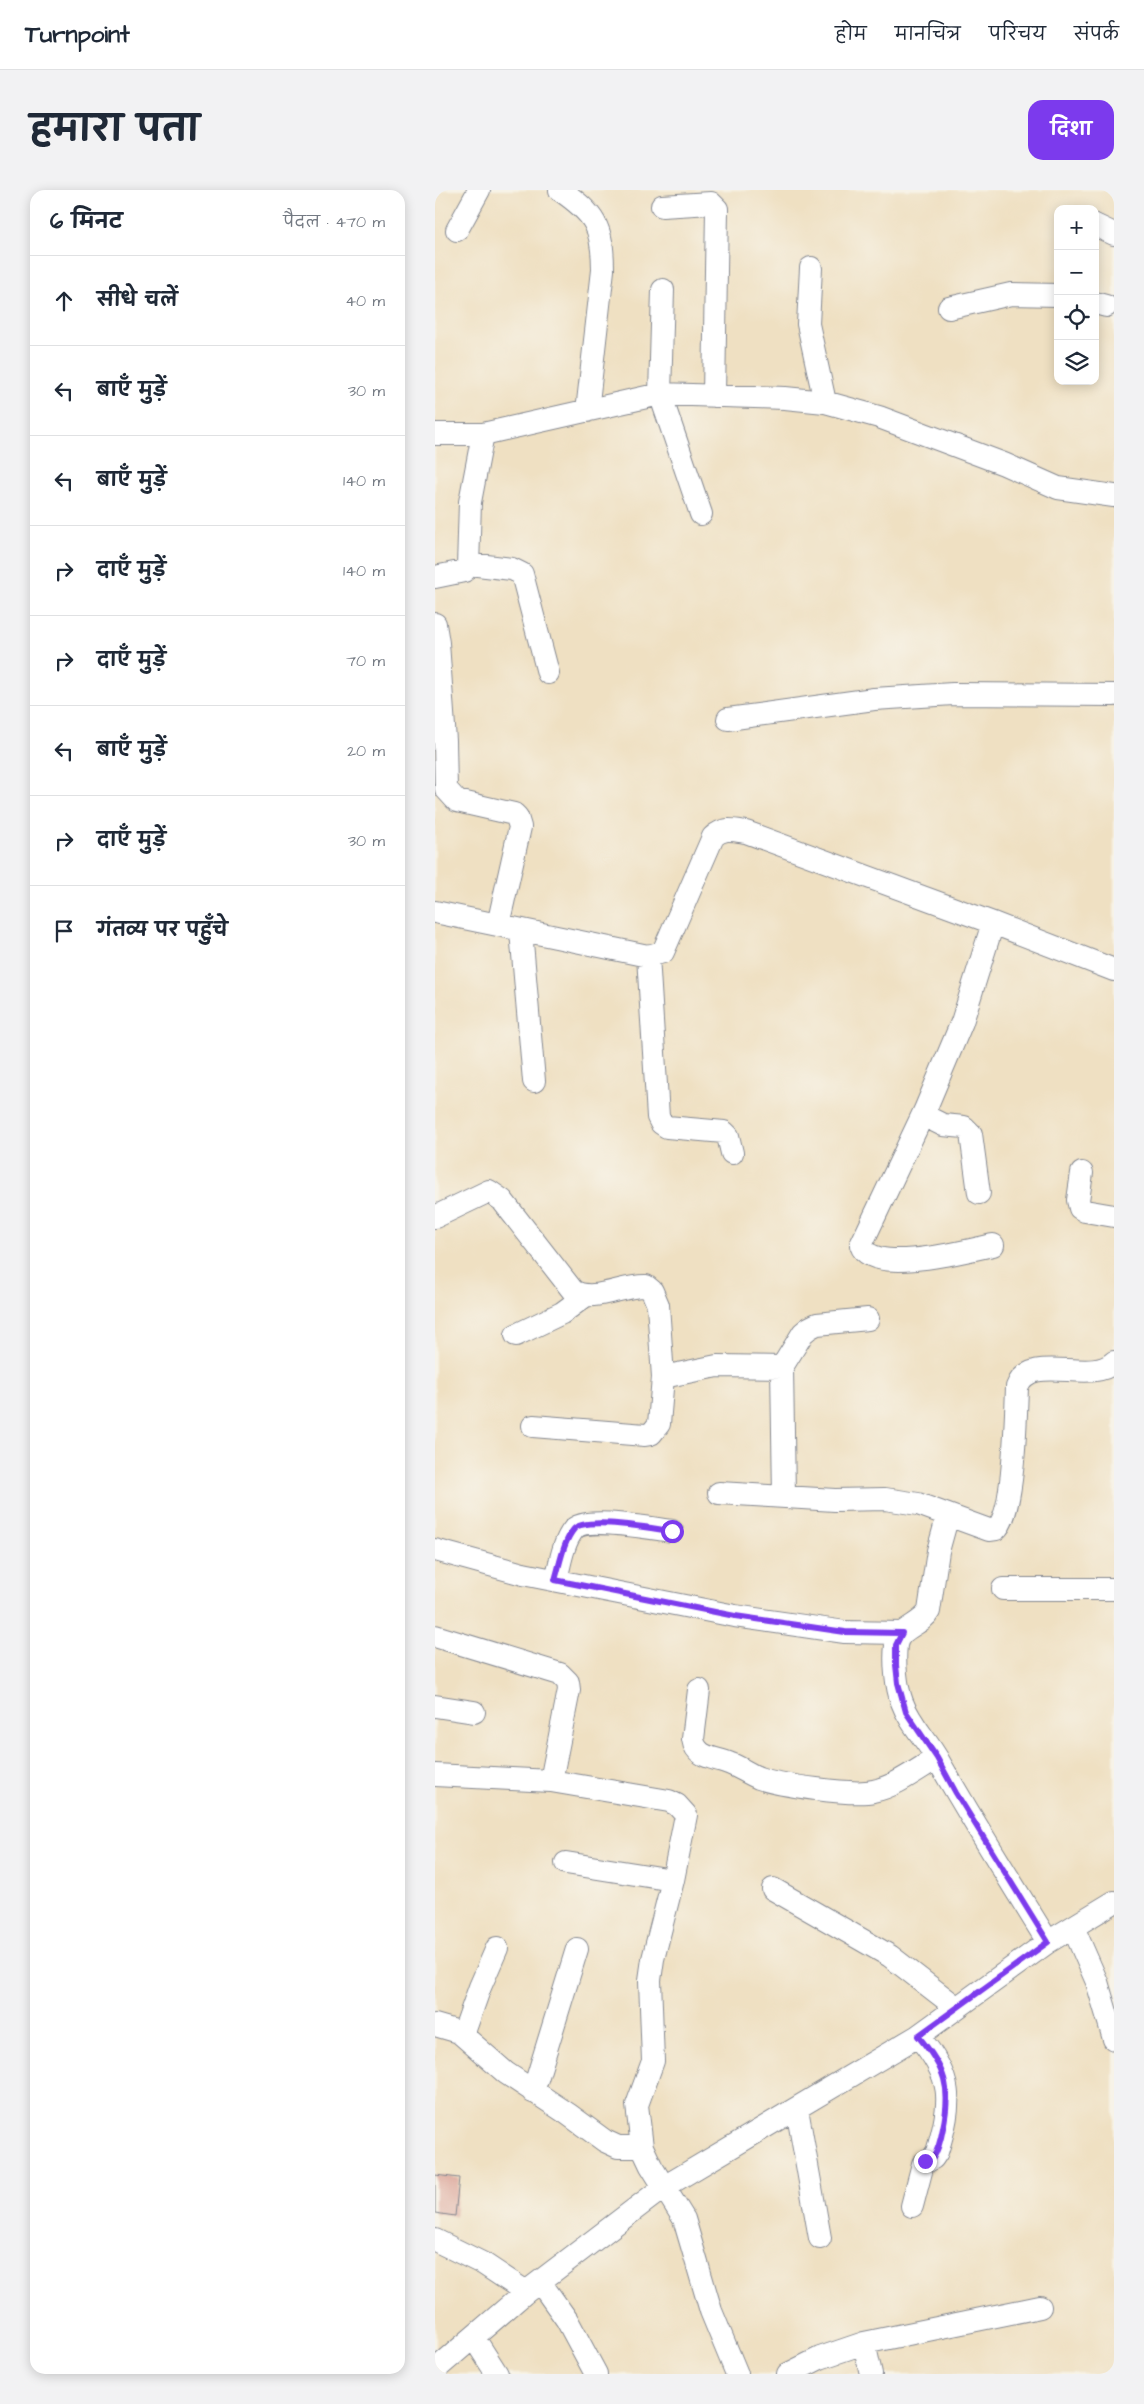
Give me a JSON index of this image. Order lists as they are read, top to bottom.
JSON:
{
  "page": {
    "header": "Turnpoint",
    "nav": [
      "होम",
      "मानचित्र",
      "परिचय",
      "संपर्क"
    ],
    "title": "हमारा पता",
    "buttons": "दिशा",
    "heading": ["6 मिनट", "पैदल · 470 m"],
    "map_buttons": ["+", "−"],
    "list": [
      ["सीधे चलें", "40 m"],
      ["बाएँ मुड़ें", "30 m"],
      ["बाएँ मुड़ें", "140 m"],
      ["दाएँ मुड़ें", "140 m"],
      ["दाएँ मुड़ें", "70 m"],
      ["बाएँ मुड़ें", "20 m"],
      ["दाएँ मुड़ें", "30 m"],
      "गंतव्य पर पहुँचे"
    ]
  }
}
